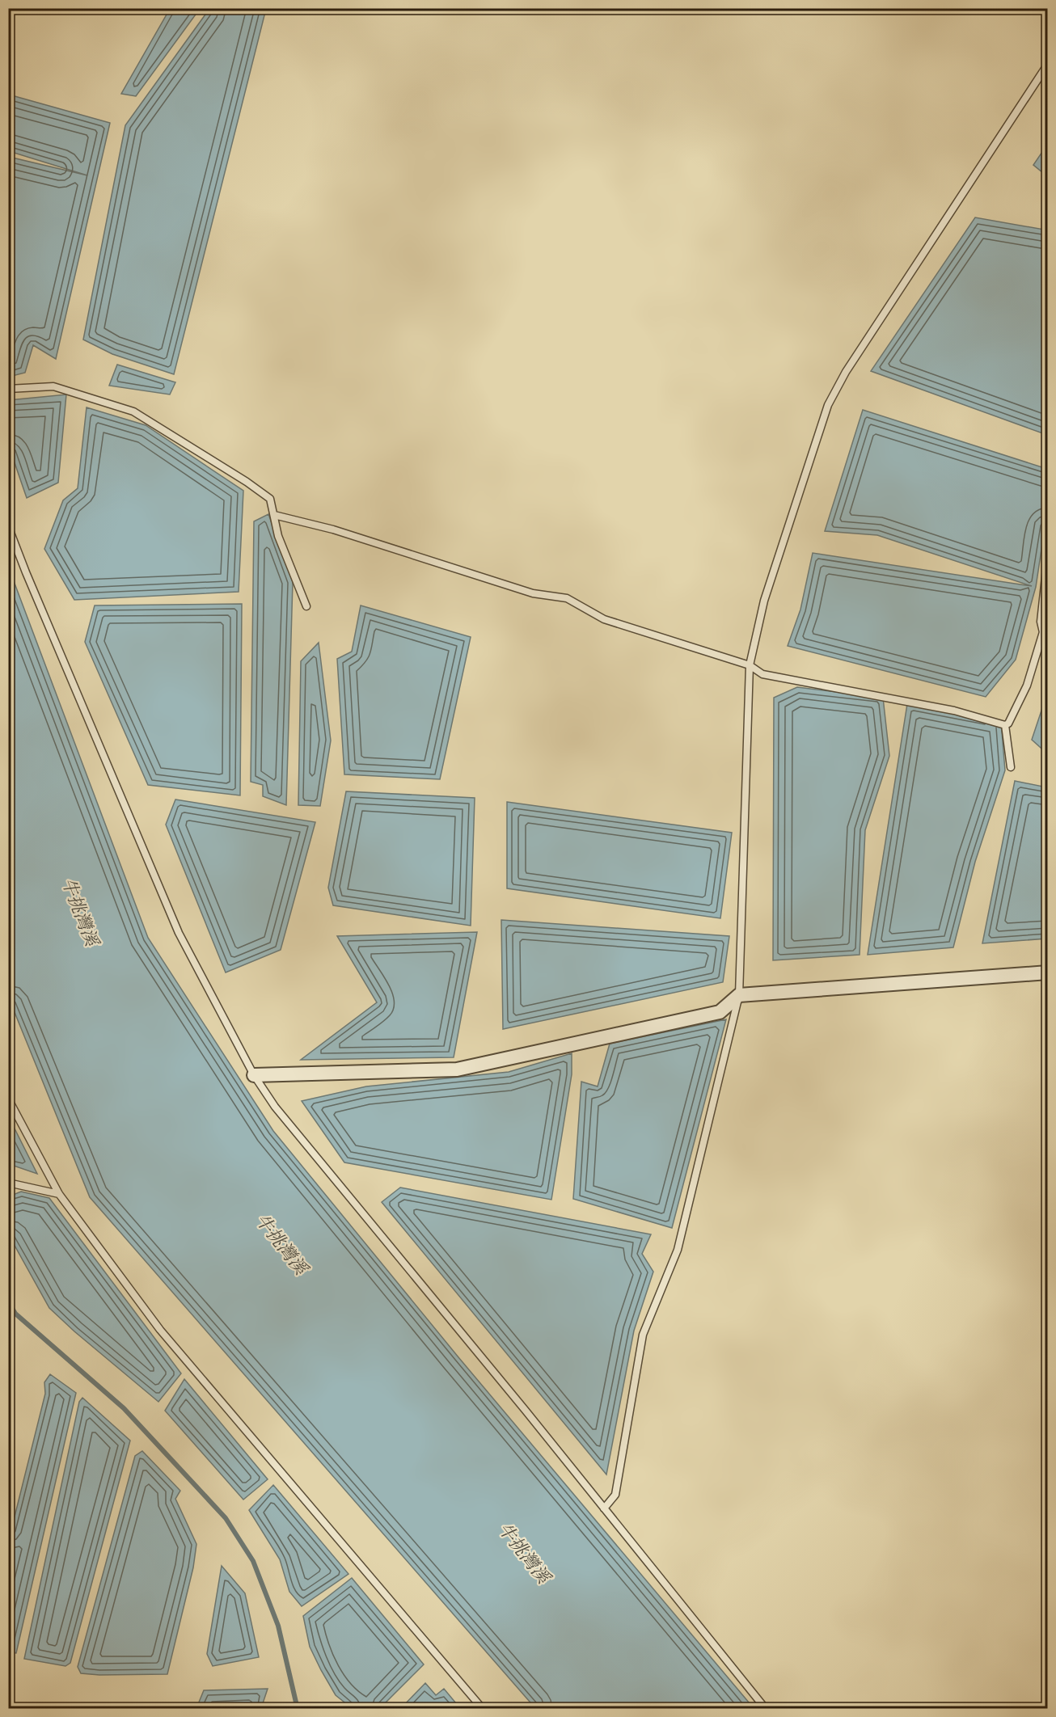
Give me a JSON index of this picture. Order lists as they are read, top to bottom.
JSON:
{
  "water": ["牛挑灣溪"]
}
